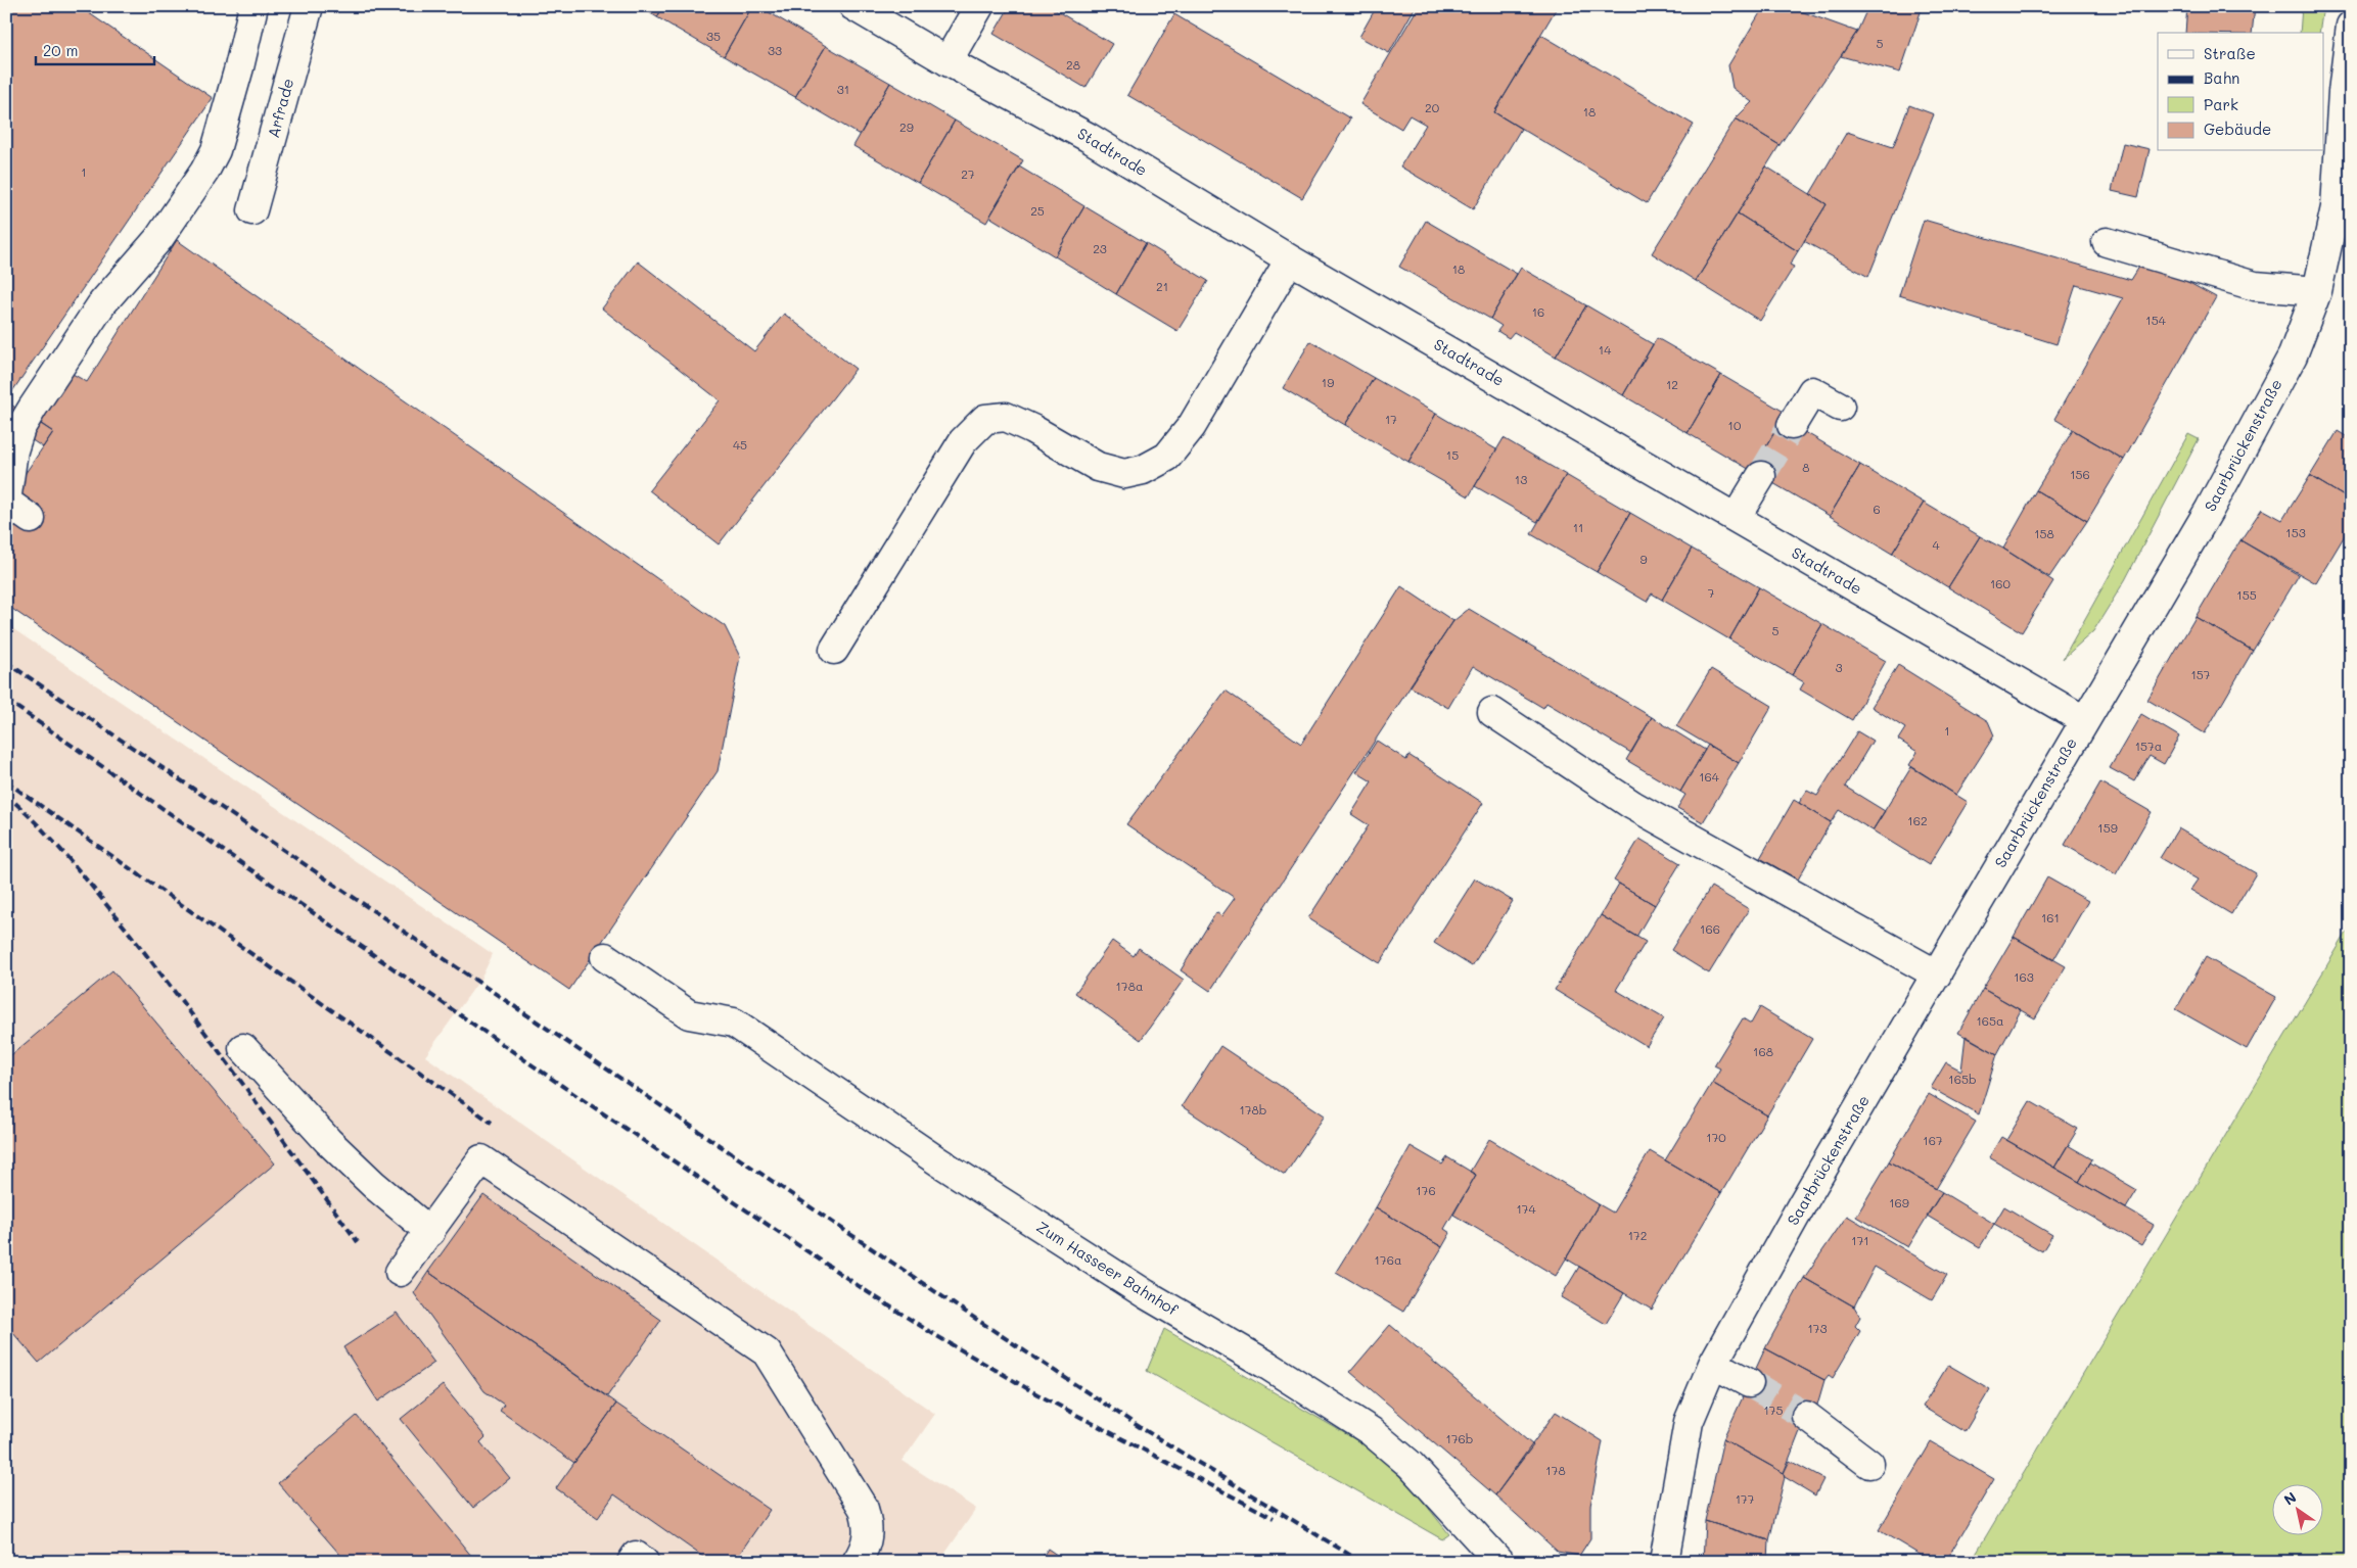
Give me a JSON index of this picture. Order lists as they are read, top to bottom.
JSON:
{
  "streets": {
    "street": [
      "Arfrade",
      "Stadtrade",
      "Saarbrückenstraße",
      "Zum Hasseer Bahnhof"
    ]
  },
  "crossings": [
    ["Stadtrade", "Saarbrückenstraße"]
  ],
  "house_numbers": [
    "35",
    "5",
    "33",
    "28",
    "31",
    "20",
    "18",
    "29",
    "1",
    "27",
    "25",
    "23",
    "18",
    "21",
    "16",
    "154",
    "14",
    "19",
    "12",
    "17",
    "10",
    "45",
    "15",
    "8",
    "156",
    "13",
    "6",
    "11",
    "153",
    "158",
    "4",
    "9",
    "160",
    "7",
    "155",
    "5",
    "3",
    "157",
    "1",
    "157a",
    "164",
    "162",
    "159",
    "161",
    "166",
    "163",
    "178a",
    "165a",
    "168",
    "165b",
    "178b",
    "170",
    "167",
    "176",
    "169",
    "174",
    "172",
    "171",
    "176a",
    "173",
    "175",
    "176b",
    "178",
    "177"
  ],
  "legend": [
    "Straße",
    "Bahn",
    "Park",
    "Gebäude"
  ],
  "scale_bar": "20 m",
  "north": "top left"
}
